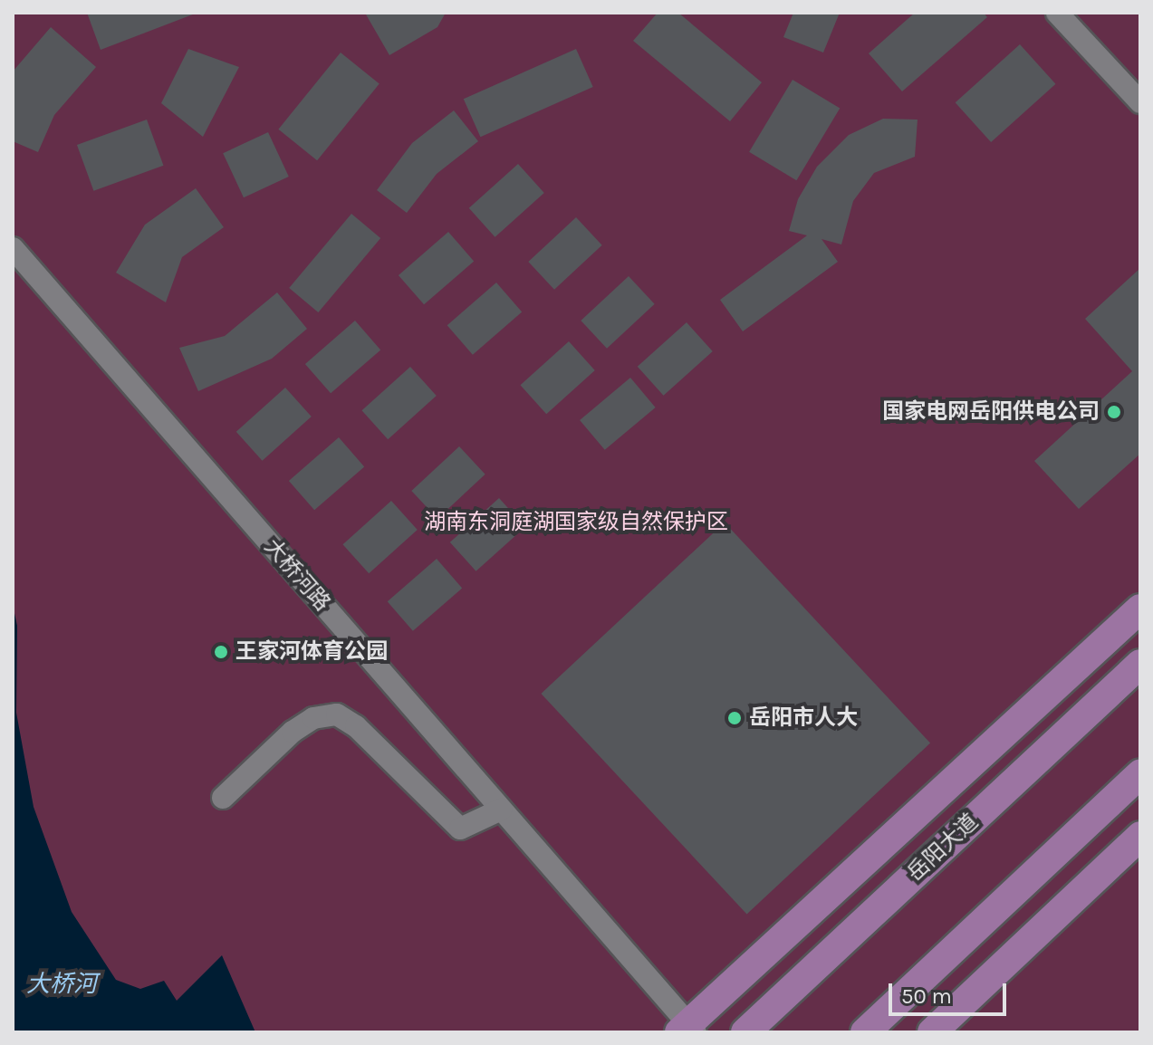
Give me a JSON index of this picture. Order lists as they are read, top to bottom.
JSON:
{
  "streets": {
    "main road": ["岳阳大道"],
    "street": ["大桥河路"]
  },
  "water": ["大桥河"],
  "parks": ["湖南东洞庭湖国家级自然保护区"],
  "places": ["国家电网岳阳供电公司", "王家河体育公园", "岳阳市人大"],
  "scale_bar": "50 m"
}
